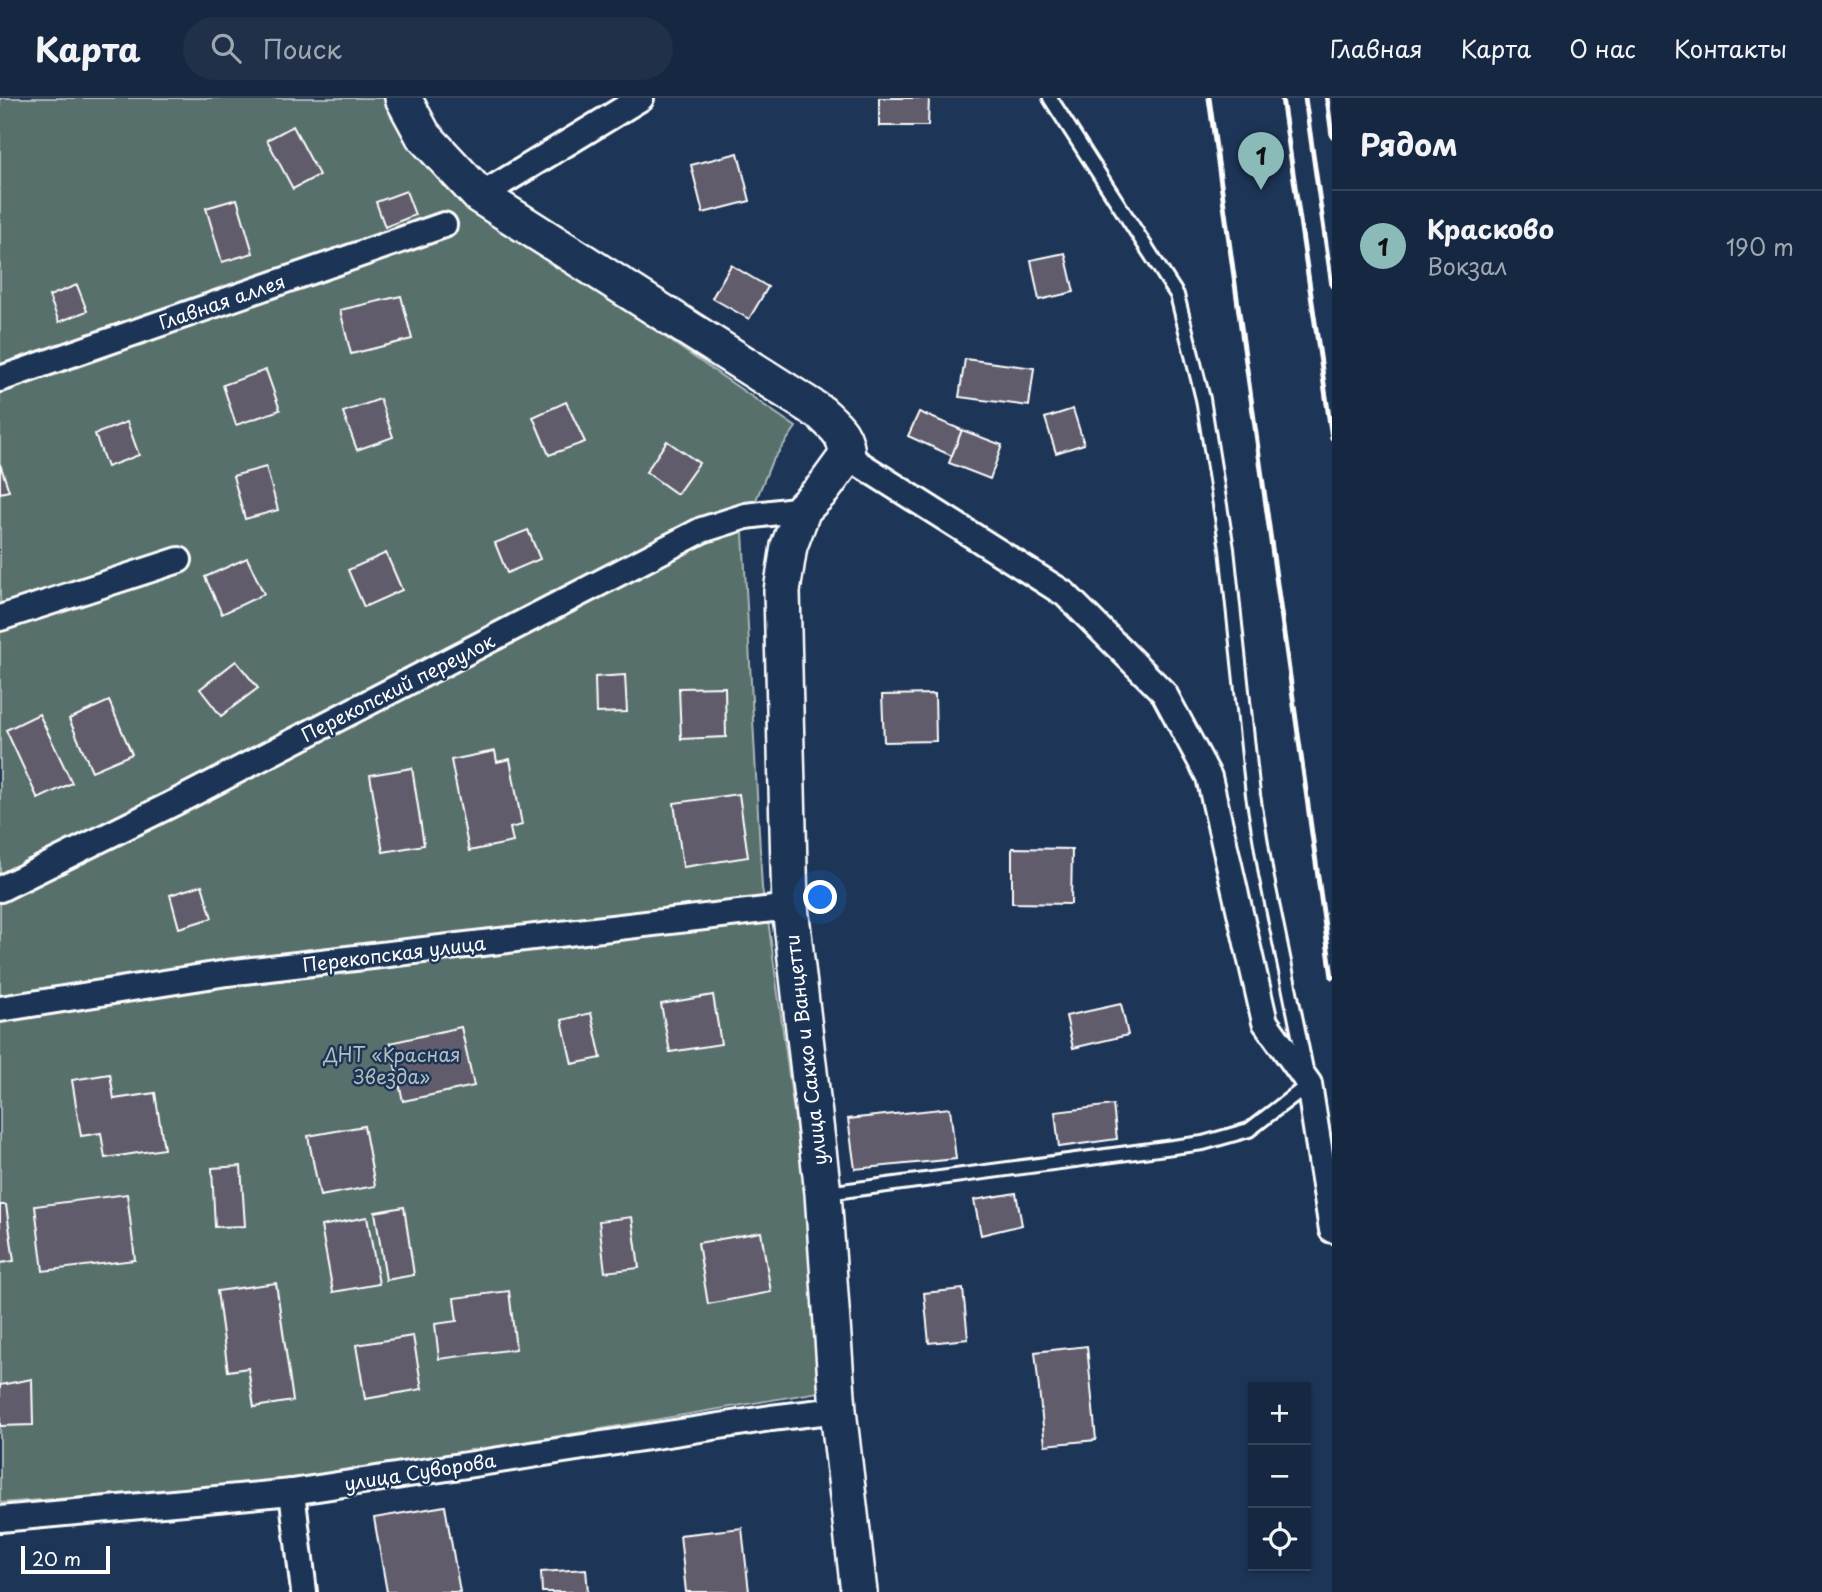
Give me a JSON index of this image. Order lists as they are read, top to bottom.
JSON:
{
  "streets": {
    "main road": ["улица Сакко и Ванцетти"],
    "street": [
      "Главная аллея",
      "Перекопский переулок",
      "Перекопская улица",
      "улица Суворова"
    ]
  },
  "crossings": [
    ["Перекопский переулок", "улица Сакко и Ванцетти"],
    ["Перекопская улица", "улица Сакко и Ванцетти"],
    ["улица Сакко и Ванцетти", "улица Суворова"]
  ],
  "parks": ["ДНТ «Красная Звезда»"],
  "scale_bar": "20 m",
  "page": {
    "header": "Карта",
    "search": "Поиск",
    "nav": [
      "Главная",
      "Карта",
      "О нас",
      "Контакты"
    ],
    "heading": "Рядом",
    "pins": "1",
    "list": [
      {
        "mark": "1",
        "name": "Красково",
        "note": "Вокзал",
        "value": "190 m"
      }
    ],
    "map_buttons": ["+", "−"],
    "scale": "20 m"
  }
}
